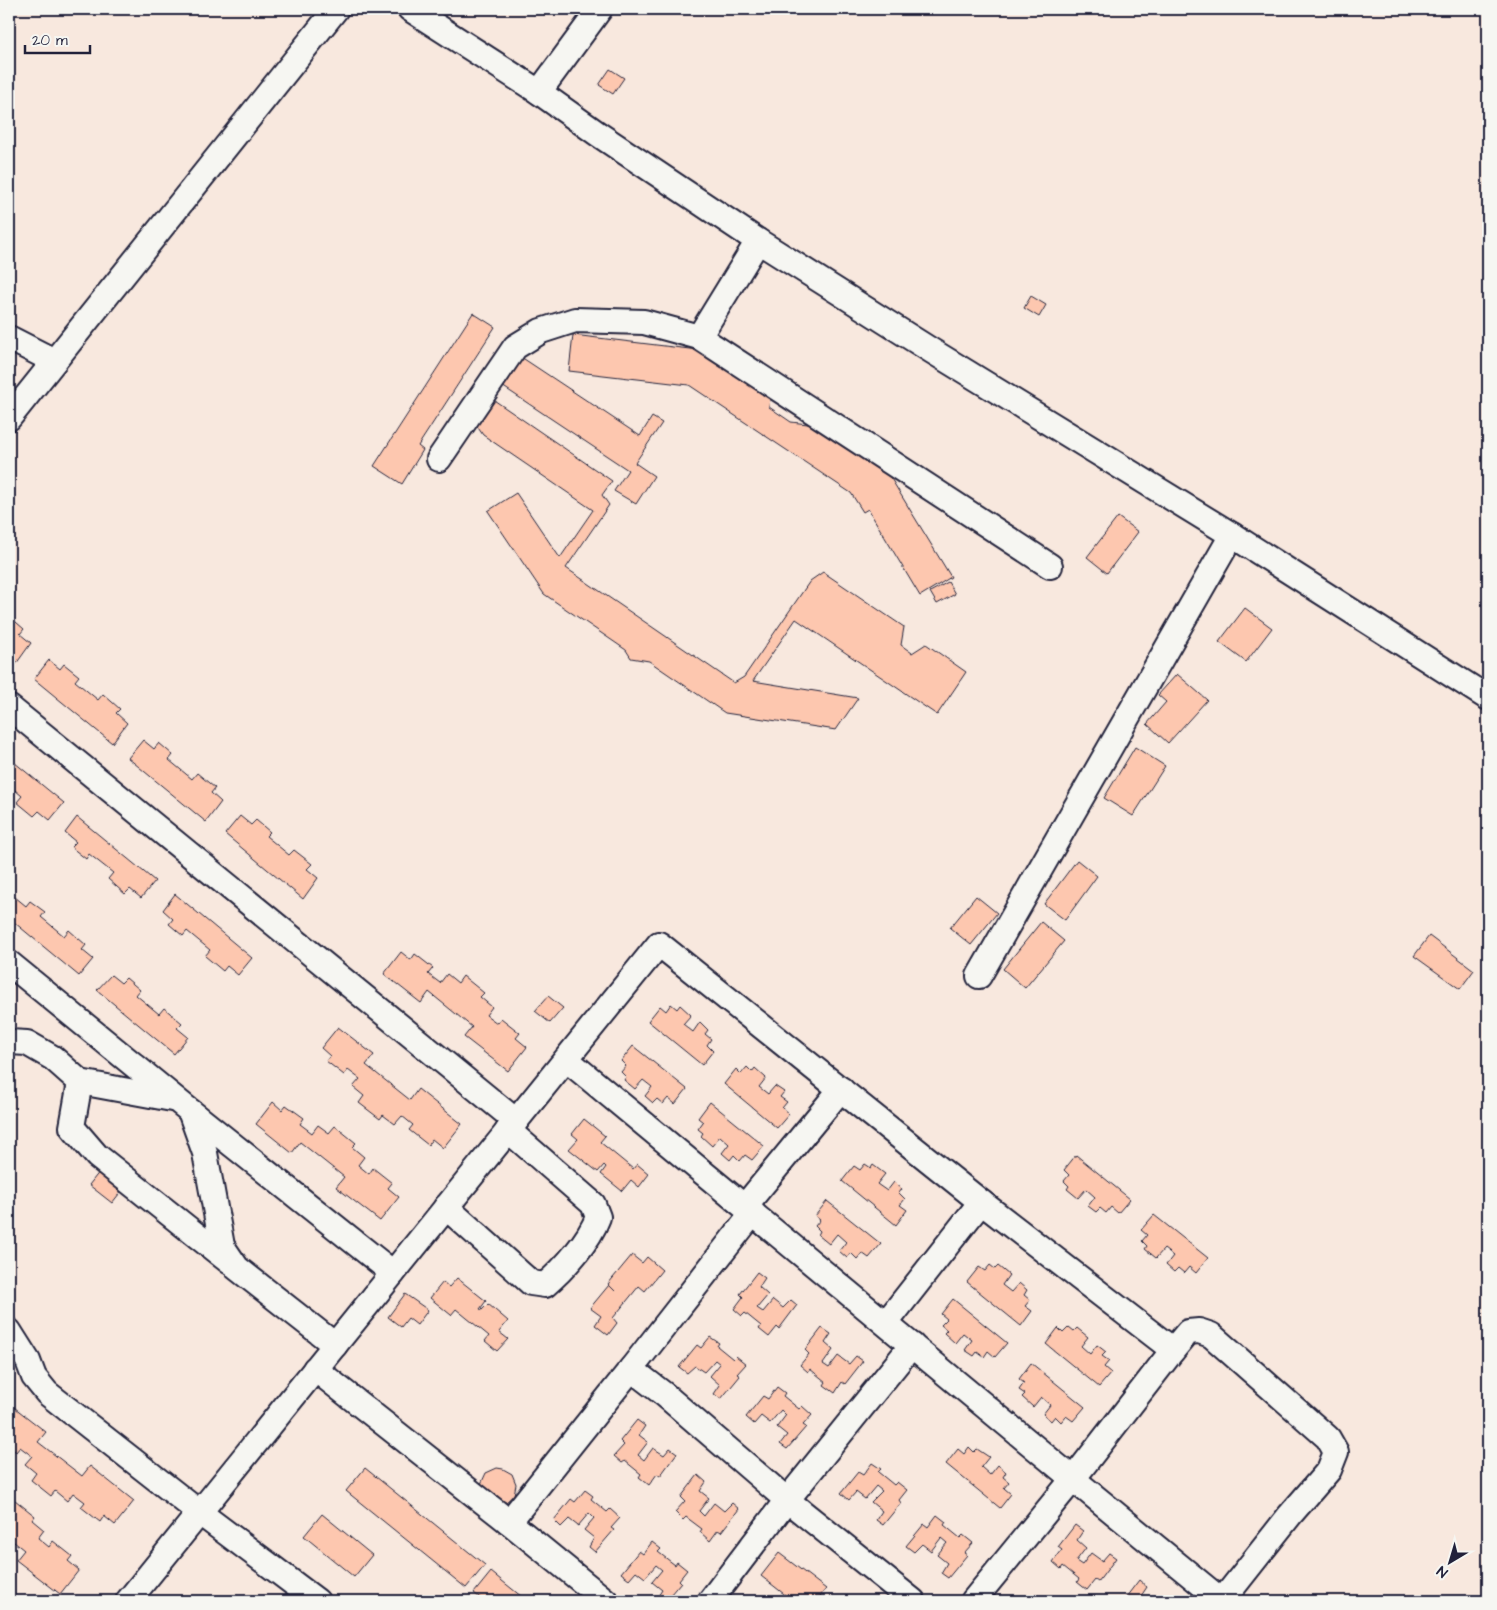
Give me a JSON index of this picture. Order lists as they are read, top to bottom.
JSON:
{
  "scale_bar": "20 m",
  "north": "bottom left"
}
